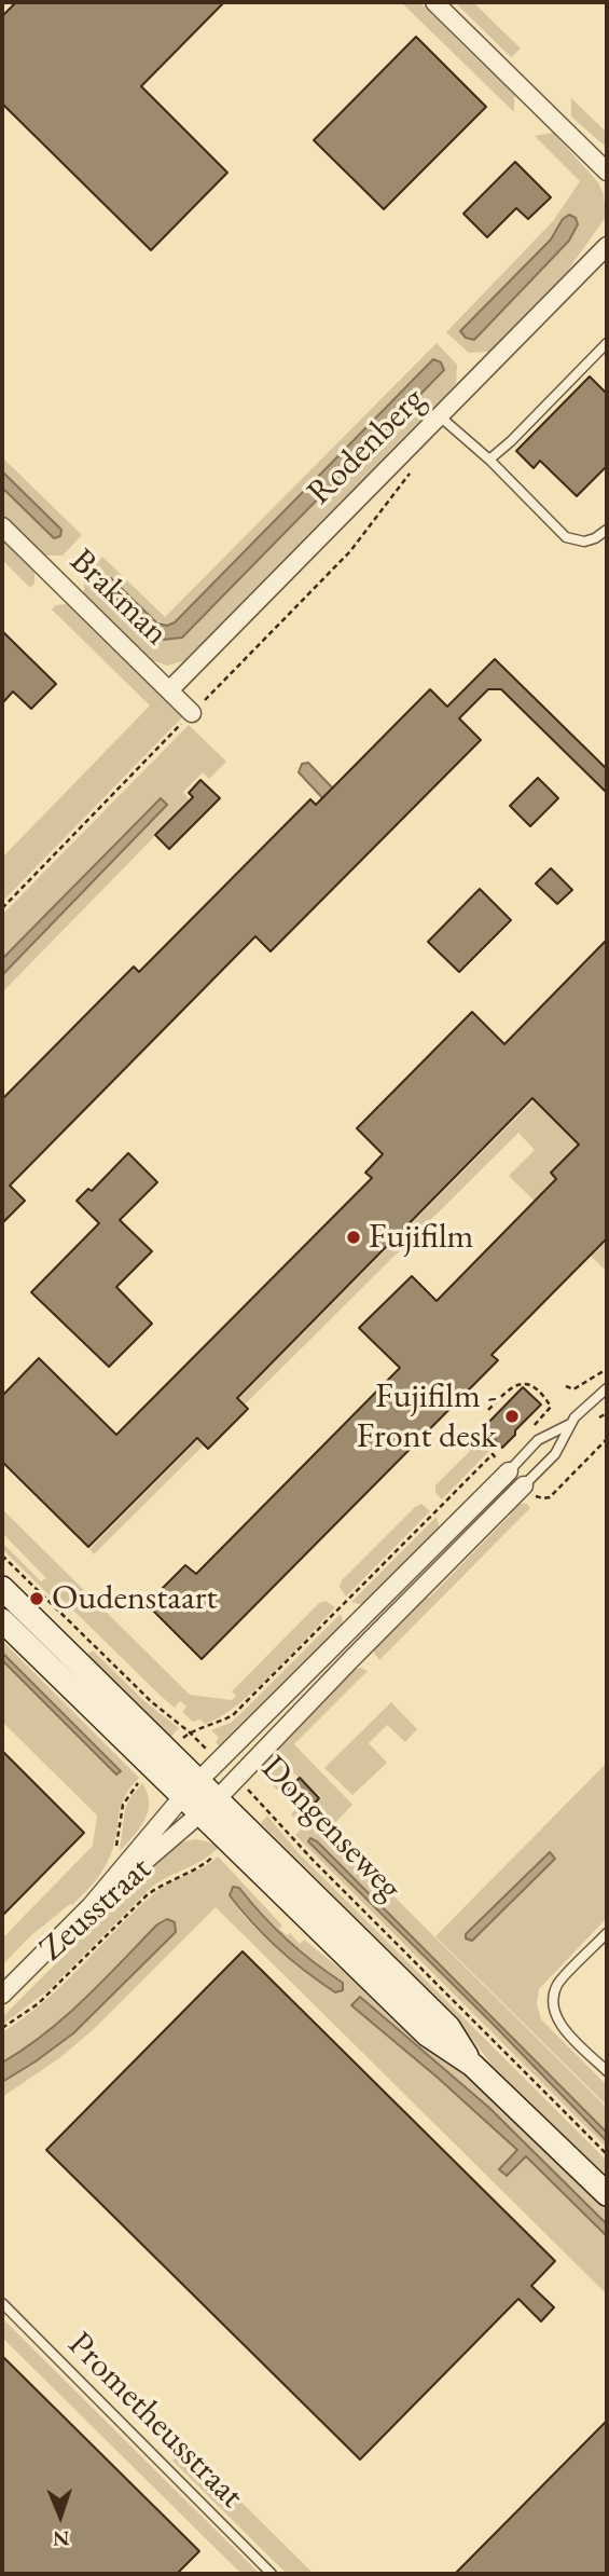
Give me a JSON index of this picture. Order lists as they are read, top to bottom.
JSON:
{
  "streets": {
    "street": [
      "Rodenberg",
      "Brakman",
      "Dongenseweg",
      "Zeusstraat"
    ],
    "lane": ["Prometheusstraat"]
  },
  "crossings": [
    ["Rodenberg", "Brakman"],
    ["Dongenseweg", "Zeusstraat"]
  ],
  "places": ["Fujifilm", "Fujifilm - Front desk", "Oudenstaart"],
  "north": "bottom"
}
